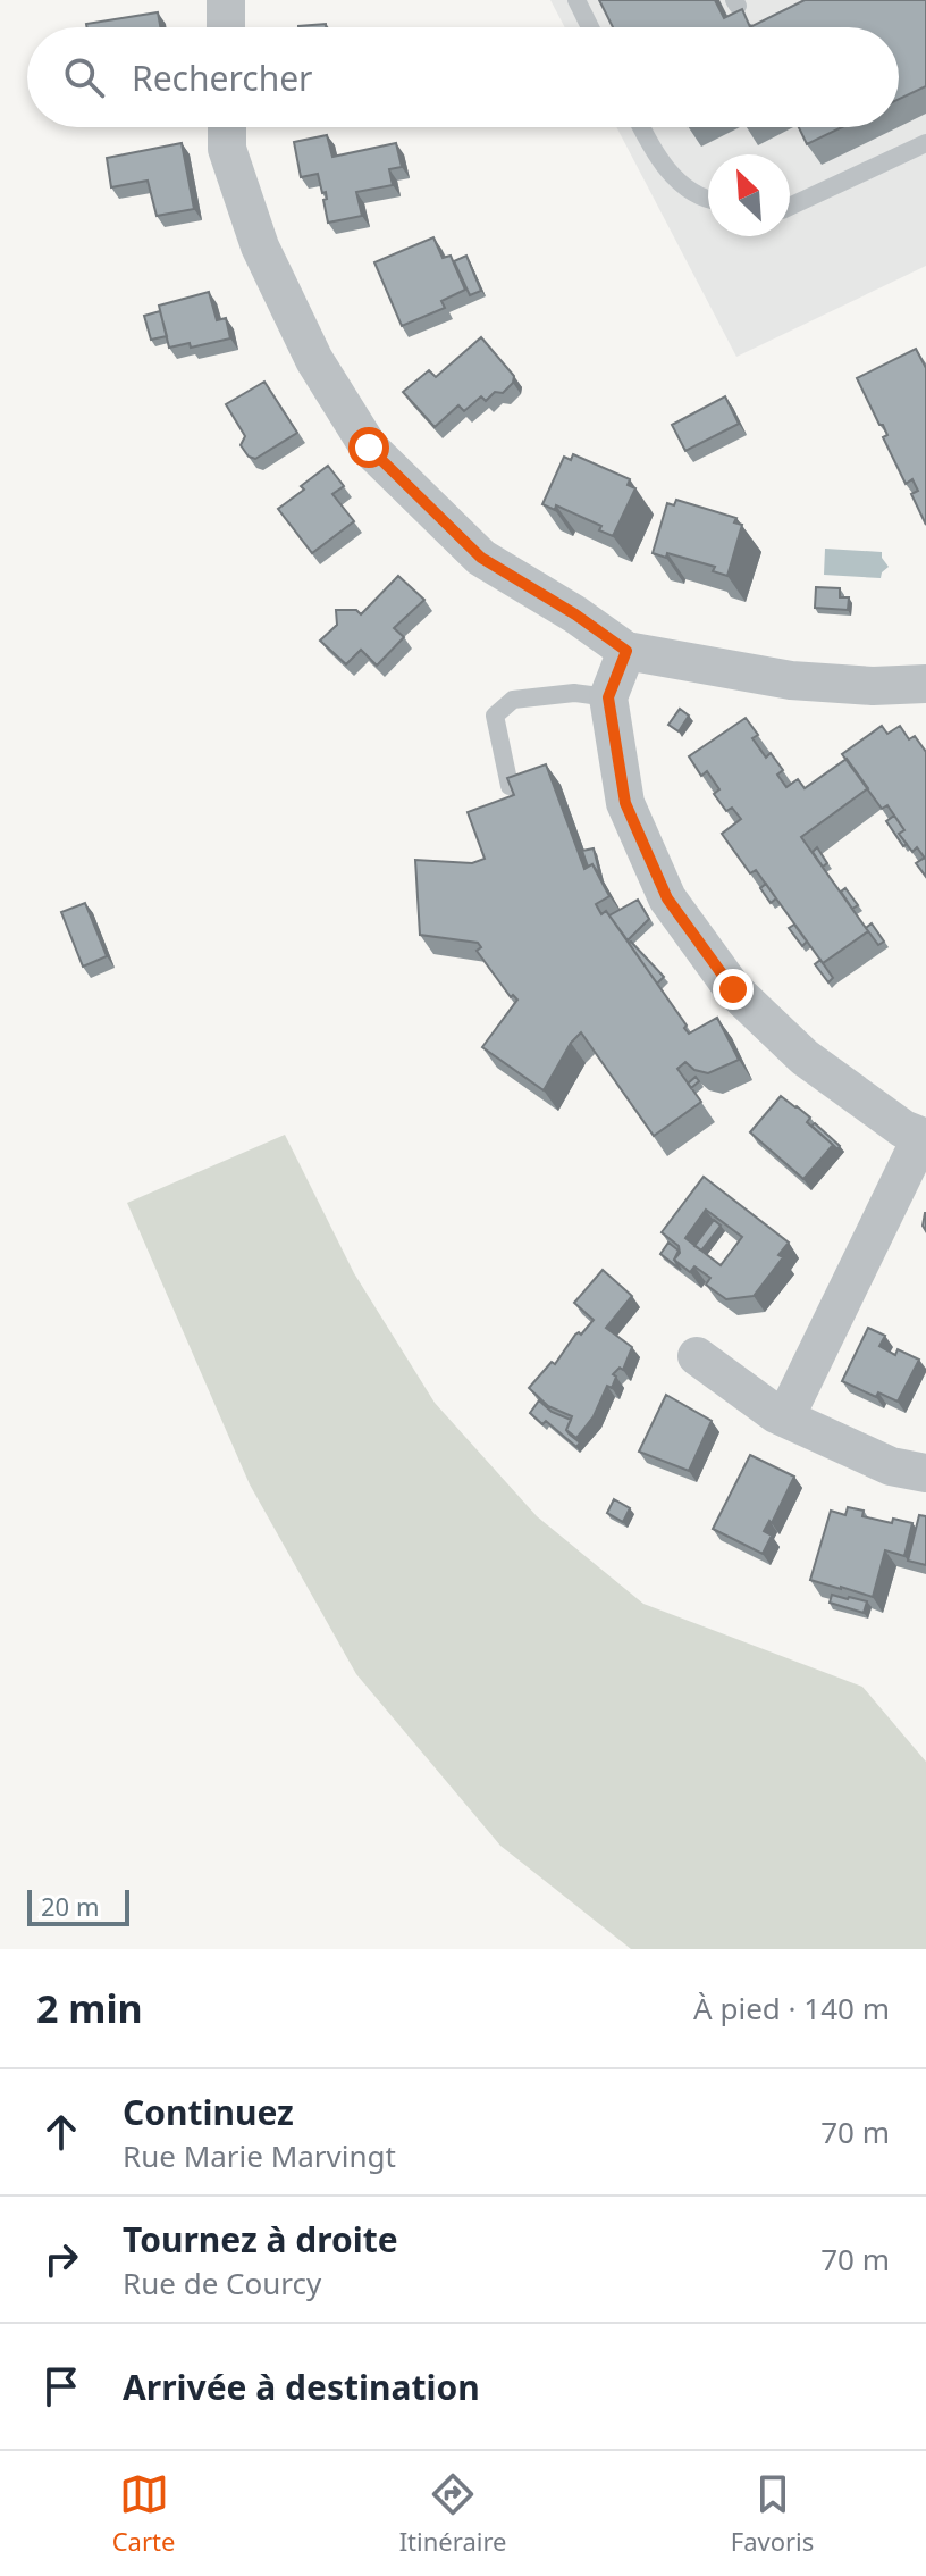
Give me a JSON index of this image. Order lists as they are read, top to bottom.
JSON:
{
  "scale_bar": "20 m",
  "north": "top left",
  "page": {
    "search": "Rechercher",
    "scale": "20 m",
    "heading": ["2 min", "À pied · 140 m"],
    "list": [
      ["Continuez", "Rue Marie Marvingt", "70 m"],
      ["Tournez à droite", "Rue de Courcy", "70 m"],
      "Arrivée à destination"
    ],
    "nav": ["Carte", "Itinéraire", "Favoris"]
  }
}
